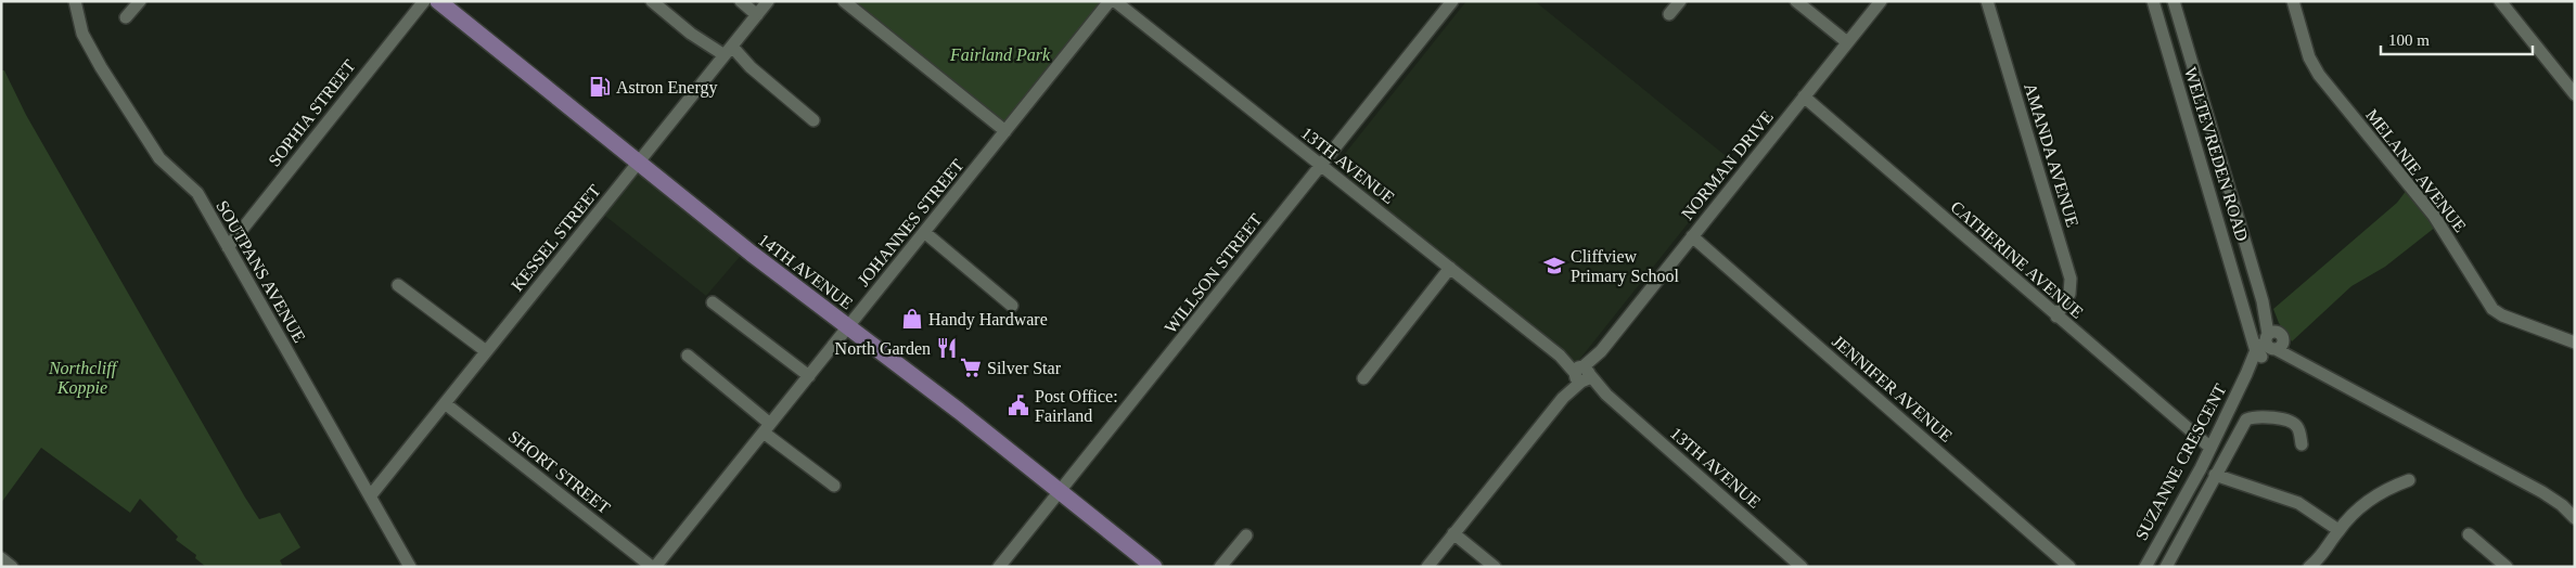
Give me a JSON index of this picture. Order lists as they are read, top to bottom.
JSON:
{
  "streets": {
    "main road": ["14TH AVENUE"],
    "street": [
      "SOPHIA STREET",
      "WELTEVREDEN ROAD",
      "AMANDA AVENUE",
      "13TH AVENUE",
      "NORMAN DRIVE",
      "MELANIE AVENUE",
      "JOHANNES STREET",
      "KESSEL STREET",
      "CATHERINE AVENUE",
      "SOUTPANS AVENUE",
      "WILLSON STREET",
      "JENNIFER AVENUE",
      "SUZANNE CRESCENT",
      "SHORT STREET"
    ]
  },
  "crossings": [
    ["SOPHIA STREET", "SOUTPANS AVENUE"],
    ["WELTEVREDEN ROAD", "SUZANNE CRESCENT"],
    ["AMANDA AVENUE", "CATHERINE AVENUE"],
    ["13TH AVENUE", "NORMAN DRIVE"],
    ["13TH AVENUE", "WILLSON STREET"],
    ["NORMAN DRIVE", "CATHERINE AVENUE"],
    ["NORMAN DRIVE", "JENNIFER AVENUE"],
    ["JOHANNES STREET", "14TH AVENUE"],
    ["JOHANNES STREET", "SHORT STREET"],
    ["KESSEL STREET", "SOUTPANS AVENUE"],
    ["KESSEL STREET", "14TH AVENUE"],
    ["KESSEL STREET", "SHORT STREET"],
    ["CATHERINE AVENUE", "SUZANNE CRESCENT"],
    ["14TH AVENUE", "WILLSON STREET"]
  ],
  "parks": ["Fairland Park", "Northcliff Koppie"],
  "places": {
    "fuel station": ["Astron Energy"],
    "school or university": ["Cliffview Primary School"],
    "shop": ["Handy Hardware"],
    "restaurant": ["North Garden"],
    "supermarket": ["Silver Star"],
    "public building": ["Post Office: Fairland"]
  },
  "scale_bar": "100 m"
}
